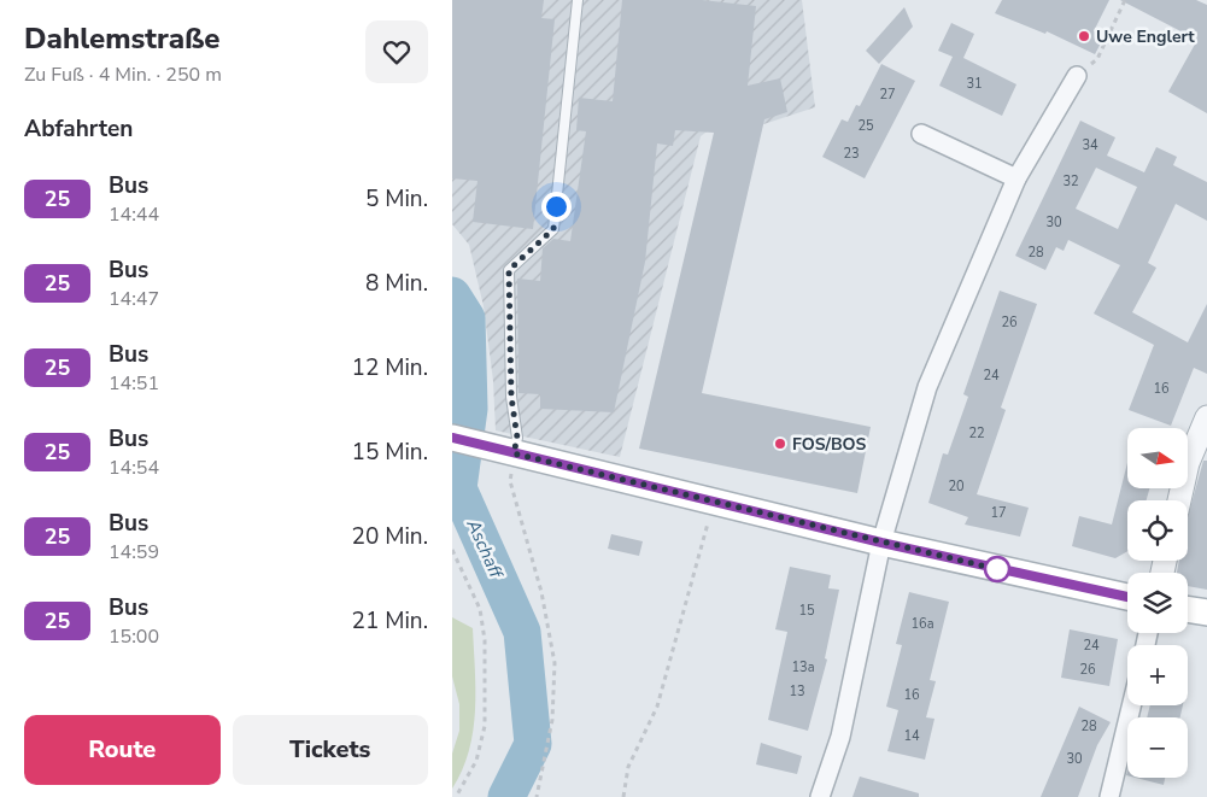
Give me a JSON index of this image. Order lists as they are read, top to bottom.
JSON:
{
  "water": ["Aschaff"],
  "places": ["Uwe Englert", "FOS/BOS"],
  "lines": ["bus line 25"],
  "house_numbers": [
    "31",
    "27",
    "25",
    "34",
    "23",
    "32",
    "30",
    "28",
    "26",
    "24",
    "16",
    "22",
    "20",
    "17",
    "15",
    "16a",
    "24",
    "13a",
    "26",
    "13",
    "16",
    "28",
    "14",
    "30"
  ],
  "north": "right",
  "page": {
    "heading": [
      ["Dahlemstraße", "Zu Fuß · 4 Min. · 250 m"],
      "Abfahrten"
    ],
    "list": [
      {
        "mark": "25",
        "name": "Bus",
        "note": "14:44",
        "value": "5 Min."
      },
      {
        "mark": "25",
        "name": "Bus",
        "note": "14:47",
        "value": "8 Min."
      },
      {
        "mark": "25",
        "name": "Bus",
        "note": "14:51",
        "value": "12 Min."
      },
      {
        "mark": "25",
        "name": "Bus",
        "note": "14:54",
        "value": "15 Min."
      },
      {
        "mark": "25",
        "name": "Bus",
        "note": "14:59",
        "value": "20 Min."
      },
      {
        "mark": "25",
        "name": "Bus",
        "note": "15:00",
        "value": "21 Min."
      }
    ],
    "map_buttons": ["+", "−"],
    "buttons": ["Route", "Tickets"]
  }
}
